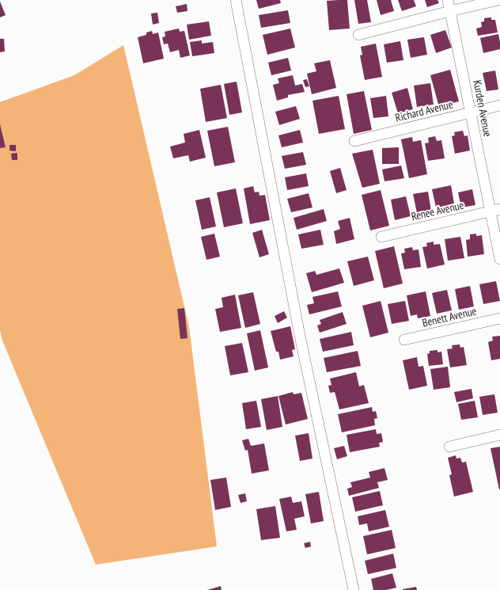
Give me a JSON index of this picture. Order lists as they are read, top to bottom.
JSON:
{
  "streets": {
    "street": [
      "Kurden Avenue",
      "Richard Avenue",
      "Renee Avenue",
      "Benett Avenue"
    ]
  },
  "crossings": [
    ["Kurden Avenue", "Richard Avenue"],
    ["Kurden Avenue", "Renee Avenue"]
  ]
}
